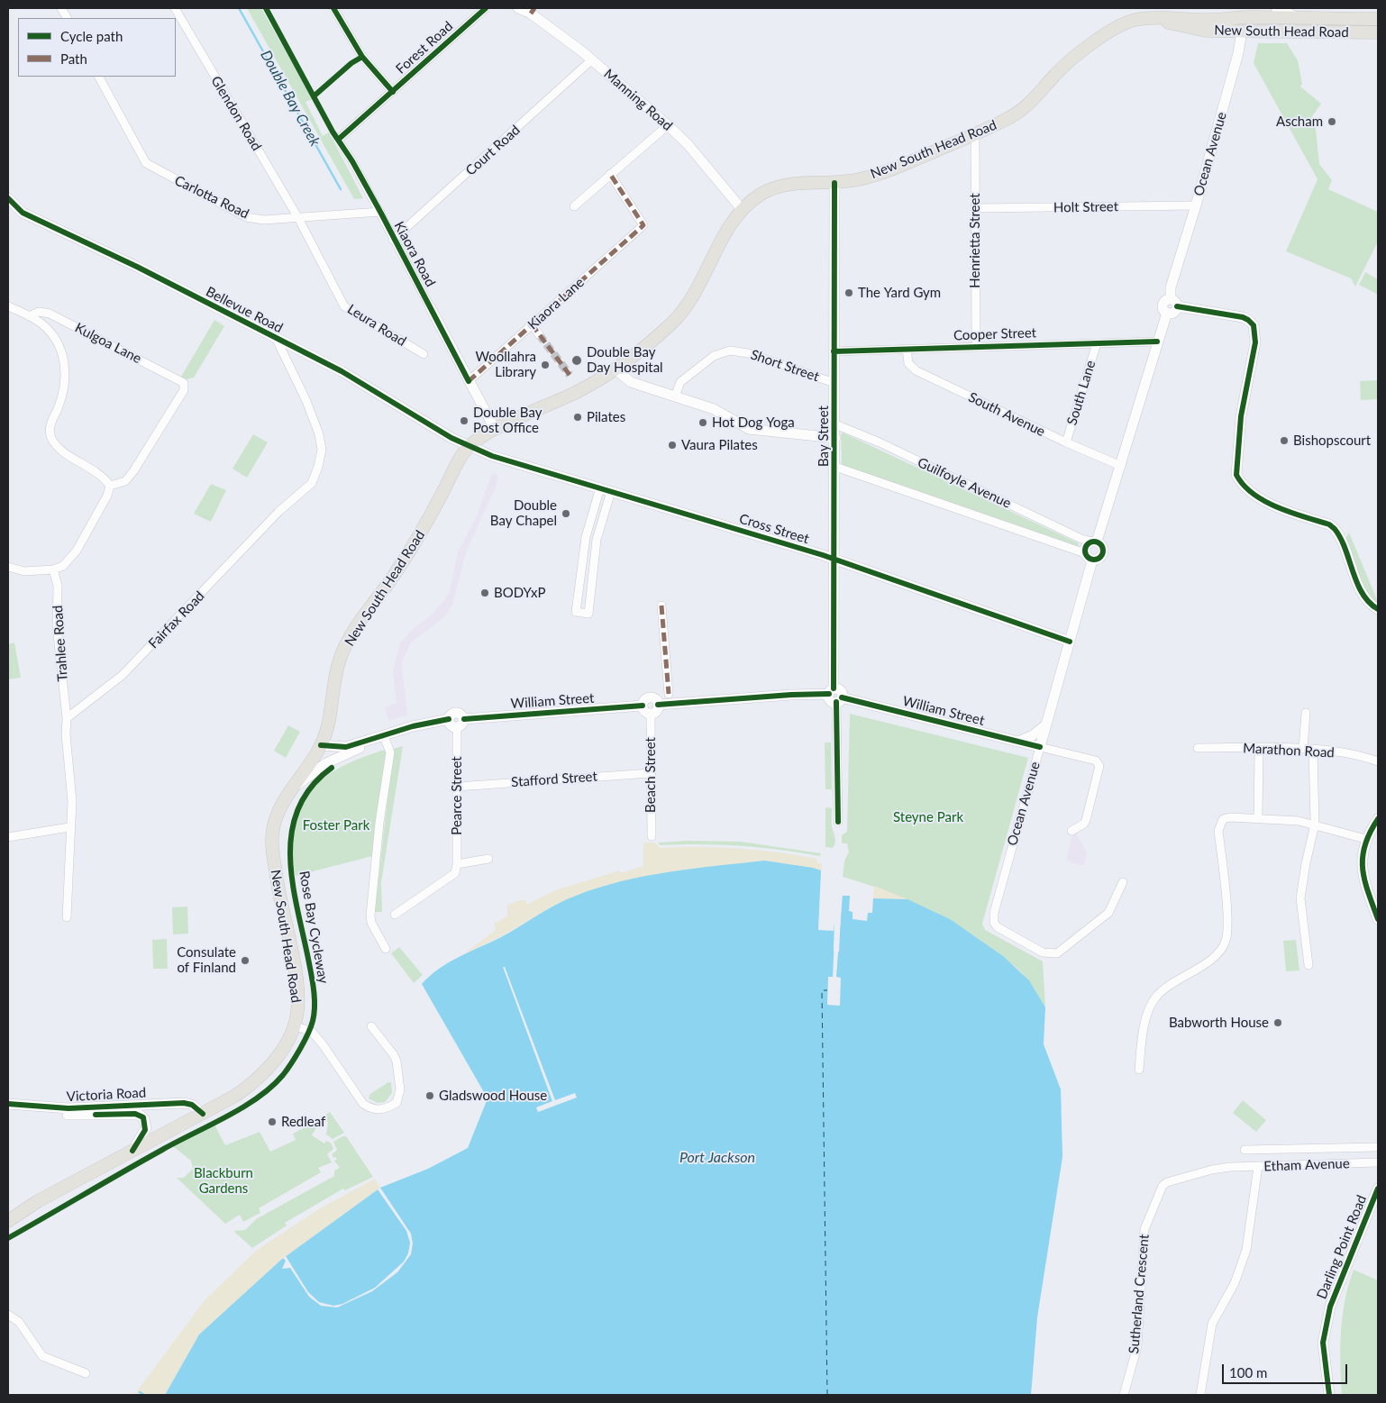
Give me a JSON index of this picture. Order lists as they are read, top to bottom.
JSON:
{
  "streets": {
    "main road": ["New South Head Road", "Ocean Avenue"],
    "street": [
      "Forest Road",
      "Manning Road",
      "Glendon Road",
      "Court Road",
      "Carlotta Road",
      "Holt Street",
      "Henrietta Street",
      "Kiaora Road",
      "Kiaora Lane",
      "Bellevue Road",
      "Leura Road",
      "Cooper Street",
      "Kulgoa Lane",
      "Short Street",
      "South Lane",
      "South Avenue",
      "Bay Street",
      "Guilfoyle Avenue",
      "Cross Street",
      "Fairfax Road",
      "Trahlee Road",
      "William Street",
      "Marathon Road",
      "Beach Street",
      "Stafford Street",
      "Pearce Street",
      "Victoria Road",
      "Etham Avenue",
      "Darling Point Road",
      "Sutherland Crescent"
    ],
    "cycle path": ["Rose Bay Cycleway"]
  },
  "crossings": [
    ["New South Head Road", "Manning Road"],
    ["New South Head Road", "Ocean Avenue"],
    ["New South Head Road", "Henrietta Street"],
    ["New South Head Road", "Kiaora Road"],
    ["New South Head Road", "Bellevue Road"],
    ["New South Head Road", "Bay Street"],
    ["New South Head Road", "Cross Street"],
    ["New South Head Road", "Victoria Road"],
    ["Forest Road", "Kiaora Road"],
    ["Manning Road", "Court Road"],
    ["Glendon Road", "Carlotta Road"],
    ["Glendon Road", "Leura Road"],
    ["Court Road", "Kiaora Road"],
    ["Ocean Avenue", "Holt Street"],
    ["Ocean Avenue", "Guilfoyle Avenue"],
    ["Ocean Avenue", "Cross Street"],
    ["Ocean Avenue", "William Street"],
    ["Carlotta Road", "Kiaora Road"],
    ["Carlotta Road", "Leura Road"],
    ["Holt Street", "Henrietta Street"],
    ["Henrietta Street", "Cooper Street"],
    ["Kiaora Road", "Kiaora Lane"],
    ["Bellevue Road", "Cross Street"],
    ["Bellevue Road", "Fairfax Road"],
    ["Cooper Street", "South Lane"],
    ["Cooper Street", "South Avenue"],
    ["Cooper Street", "Bay Street"],
    ["Short Street", "Bay Street"],
    ["South Lane", "South Avenue"],
    ["Bay Street", "Guilfoyle Avenue"],
    ["Bay Street", "Cross Street"],
    ["Bay Street", "William Street"],
    ["Fairfax Road", "Trahlee Road"],
    ["William Street", "Beach Street"],
    ["William Street", "Pearce Street"],
    ["Beach Street", "Stafford Street"],
    ["Stafford Street", "Pearce Street"],
    ["Etham Avenue", "Sutherland Crescent"]
  ],
  "water": ["Double Bay Creek", "Port Jackson"],
  "parks": ["Steyne Park", "Foster Park", "Blackburn Gardens"],
  "places": [
    "Ascham",
    "The Yard Gym",
    "Double Bay Day Hospital",
    "Woollahra Library",
    "Pilates",
    "Double Bay Post Office",
    "Hot Dog Yoga",
    "Bishopscourt",
    "Vaura Pilates",
    "Double Bay Chapel",
    "BODYxP",
    "Consulate of Finland",
    "Babworth House",
    "Gladswood House",
    "Redleaf"
  ],
  "legend": ["Cycle path", "Path"],
  "scale_bar": "100 m"
}
